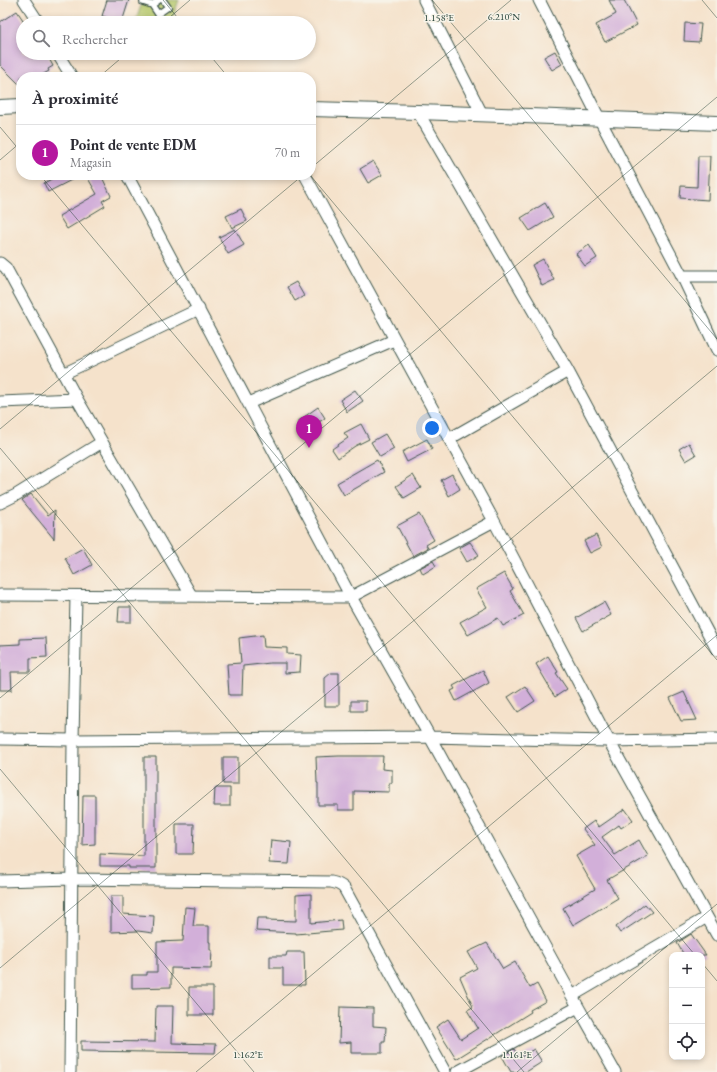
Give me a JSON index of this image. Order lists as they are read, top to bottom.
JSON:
{
  "page": {
    "search": "Rechercher",
    "heading": "À proximité",
    "list": [
      {
        "mark": "1",
        "name": "Point de vente EDM",
        "note": "Magasin",
        "value": "70 m"
      }
    ],
    "pins": "1",
    "map_buttons": ["+", "−"]
  },
  "coordinates": [
    "6.210°N",
    "1.158°E",
    "1.162°E",
    "1.161°E"
  ]
}
